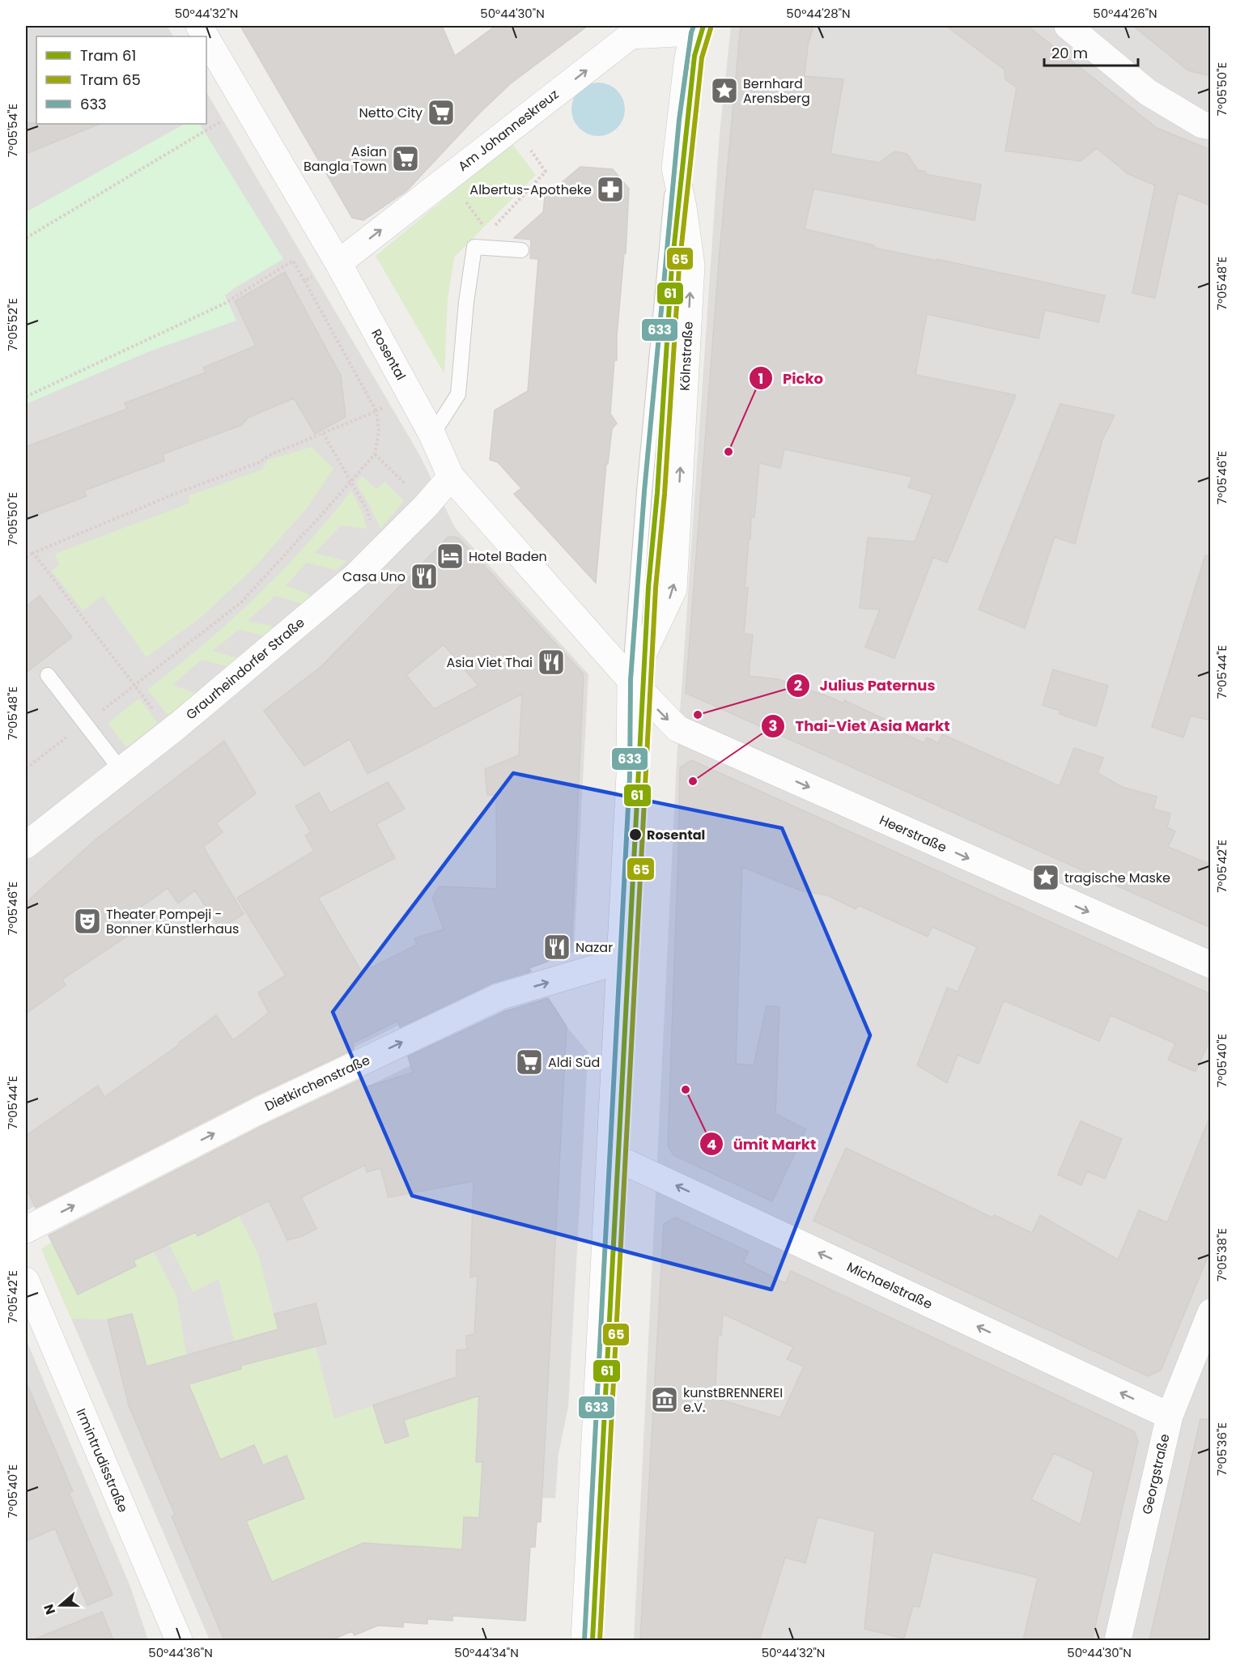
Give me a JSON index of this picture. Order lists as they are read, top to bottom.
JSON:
{
  "streets": {
    "street": [
      "Am Johanneskreuz",
      "Rosental",
      "Kölnstraße",
      "Graurheindorfer Straße",
      "Heerstraße",
      "Dietkirchenstraße",
      "Michaelstraße",
      "Irmintrudisstraße",
      "Georgstraße"
    ]
  },
  "crossings": [
    ["Am Johanneskreuz", "Rosental"],
    ["Am Johanneskreuz", "Kölnstraße"],
    ["Rosental", "Kölnstraße"],
    ["Rosental", "Graurheindorfer Straße"],
    ["Rosental", "Heerstraße"],
    ["Kölnstraße", "Heerstraße"],
    ["Kölnstraße", "Dietkirchenstraße"],
    ["Kölnstraße", "Michaelstraße"],
    ["Michaelstraße", "Georgstraße"]
  ],
  "one_way": [
    "Am Johanneskreuz",
    "Heerstraße",
    "Dietkirchenstraße",
    "Michaelstraße"
  ],
  "places": {
    "place": ["Bernhard Arensberg", "tragische Maske"],
    "supermarket": ["Netto City", "Asian Bangla Town", "Aldi Süd"],
    "pharmacy": ["Albertus-Apotheke"],
    "other": [
      "Picko",
      "Julius Paternus",
      "Thai-Viet Asia Markt",
      "Rosental",
      "ümit Markt"
    ],
    "hotel": ["Hotel Baden"],
    "restaurant": ["Casa Uno", "Asia Viet Thai", "Nazar"],
    "theatre": ["Theater Pompeji - Bonner Künstlerhaus"],
    "museum": ["kunstBRENNEREI e.V."]
  },
  "lines": ["tram line 61", "transit line 633", "tram line 65"],
  "legend": ["Tram 61", "Tram 65", "633"],
  "scale_bar": "20 m",
  "north": "left",
  "coordinates": [
    "50°44'32\"N",
    "50°44'30\"N",
    "50°44'28\"N",
    "50°44'26\"N",
    "7°05'50\"E",
    "7°05'54\"E",
    "7°05'48\"E",
    "7°05'52\"E",
    "7°05'46\"E",
    "7°05'44\"E",
    "7°05'42\"E",
    "7°05'40\"E",
    "7°05'38\"E",
    "7°05'36\"E",
    "50°44'36\"N",
    "50°44'34\"N"
  ]
}
